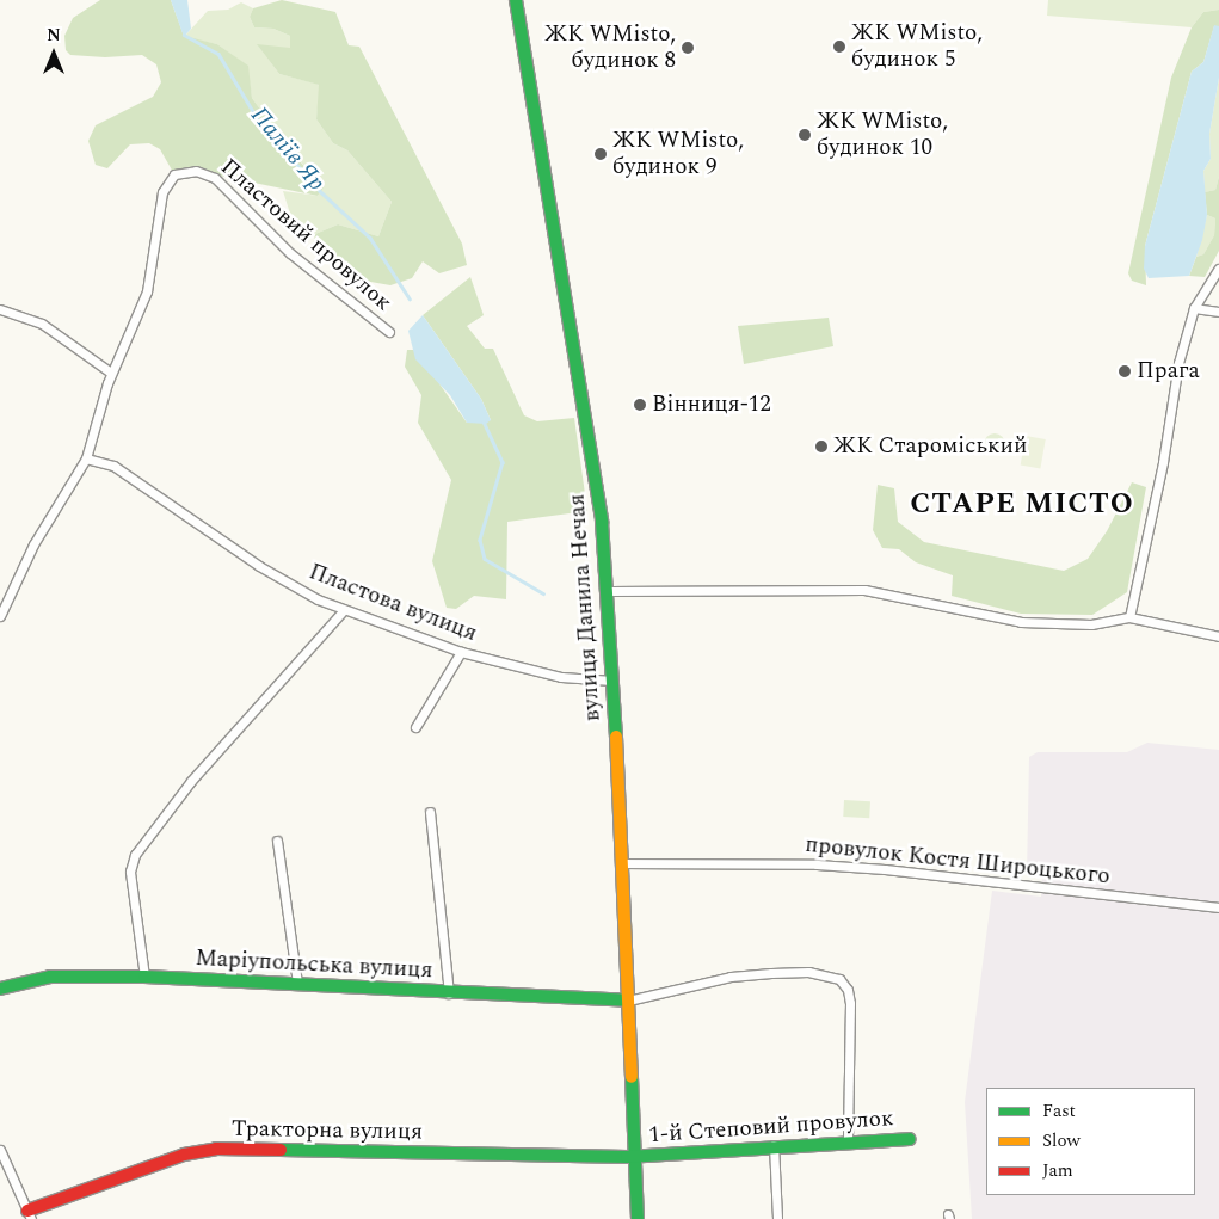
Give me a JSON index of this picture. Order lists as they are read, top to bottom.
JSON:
{
  "streets": {
    "main road": [
      "вулиця Данила Нечая",
      "Маріупольська вулиця",
      "1-й Степовий провулок",
      "Тракторна вулиця"
    ],
    "street": ["Пластовий провулок", "Пластова вулиця", "провулок Костя Широцького"]
  },
  "crossings": [
    ["Пластовий провулок", "Пластова вулиця"],
    ["Пластова вулиця", "вулиця Данила Нечая"],
    ["вулиця Данила Нечая", "провулок Костя Широцького"],
    ["вулиця Данила Нечая", "Маріупольська вулиця"],
    ["вулиця Данила Нечая", "1-й Степовий провулок"],
    ["вулиця Данила Нечая", "Тракторна вулиця"],
    ["1-й Степовий провулок", "Тракторна вулиця"]
  ],
  "districts": ["СТАРЕ МІСТО"],
  "water": ["Паліїв Яр"],
  "places": [
    "ЖК WMisto, будинок 5",
    "ЖК WMisto, будинок 8",
    "ЖК WMisto, будинок 10",
    "ЖК WMisto, будинок 9",
    "Прага",
    "Вінниця-12",
    "ЖК Староміський"
  ],
  "legend": ["Fast", "Slow", "Jam"],
  "north": "top"
}
